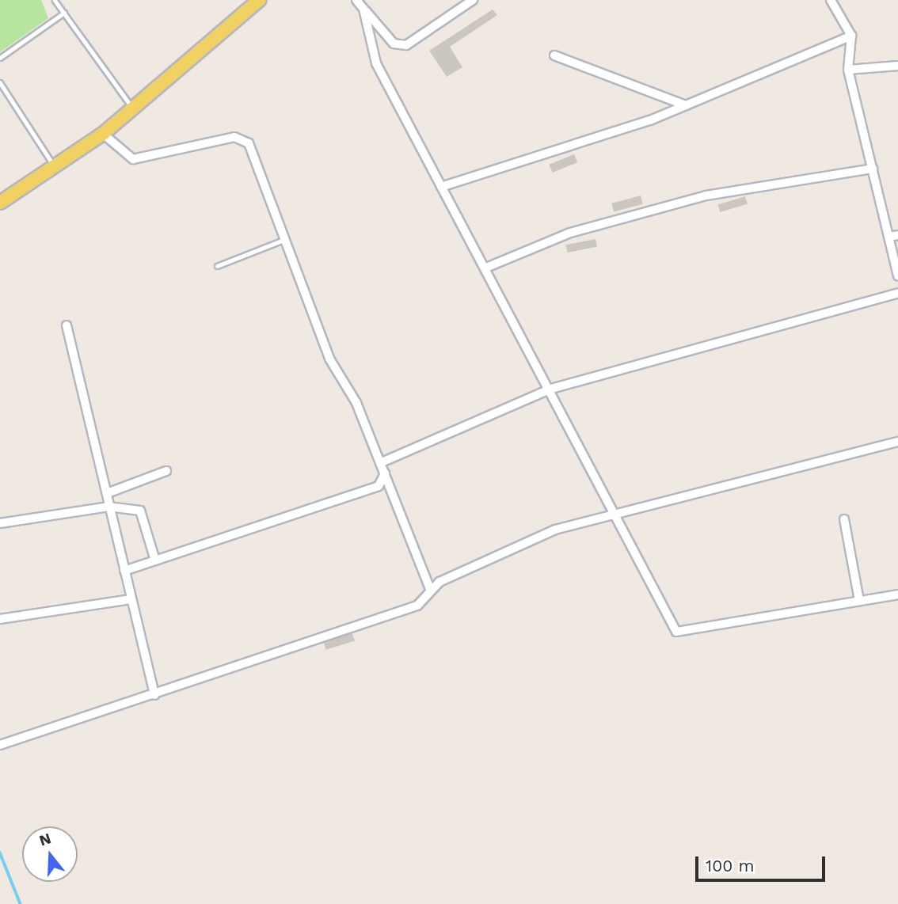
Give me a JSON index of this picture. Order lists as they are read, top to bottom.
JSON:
{
  "scale_bar": "100 m",
  "north": "top"
}
